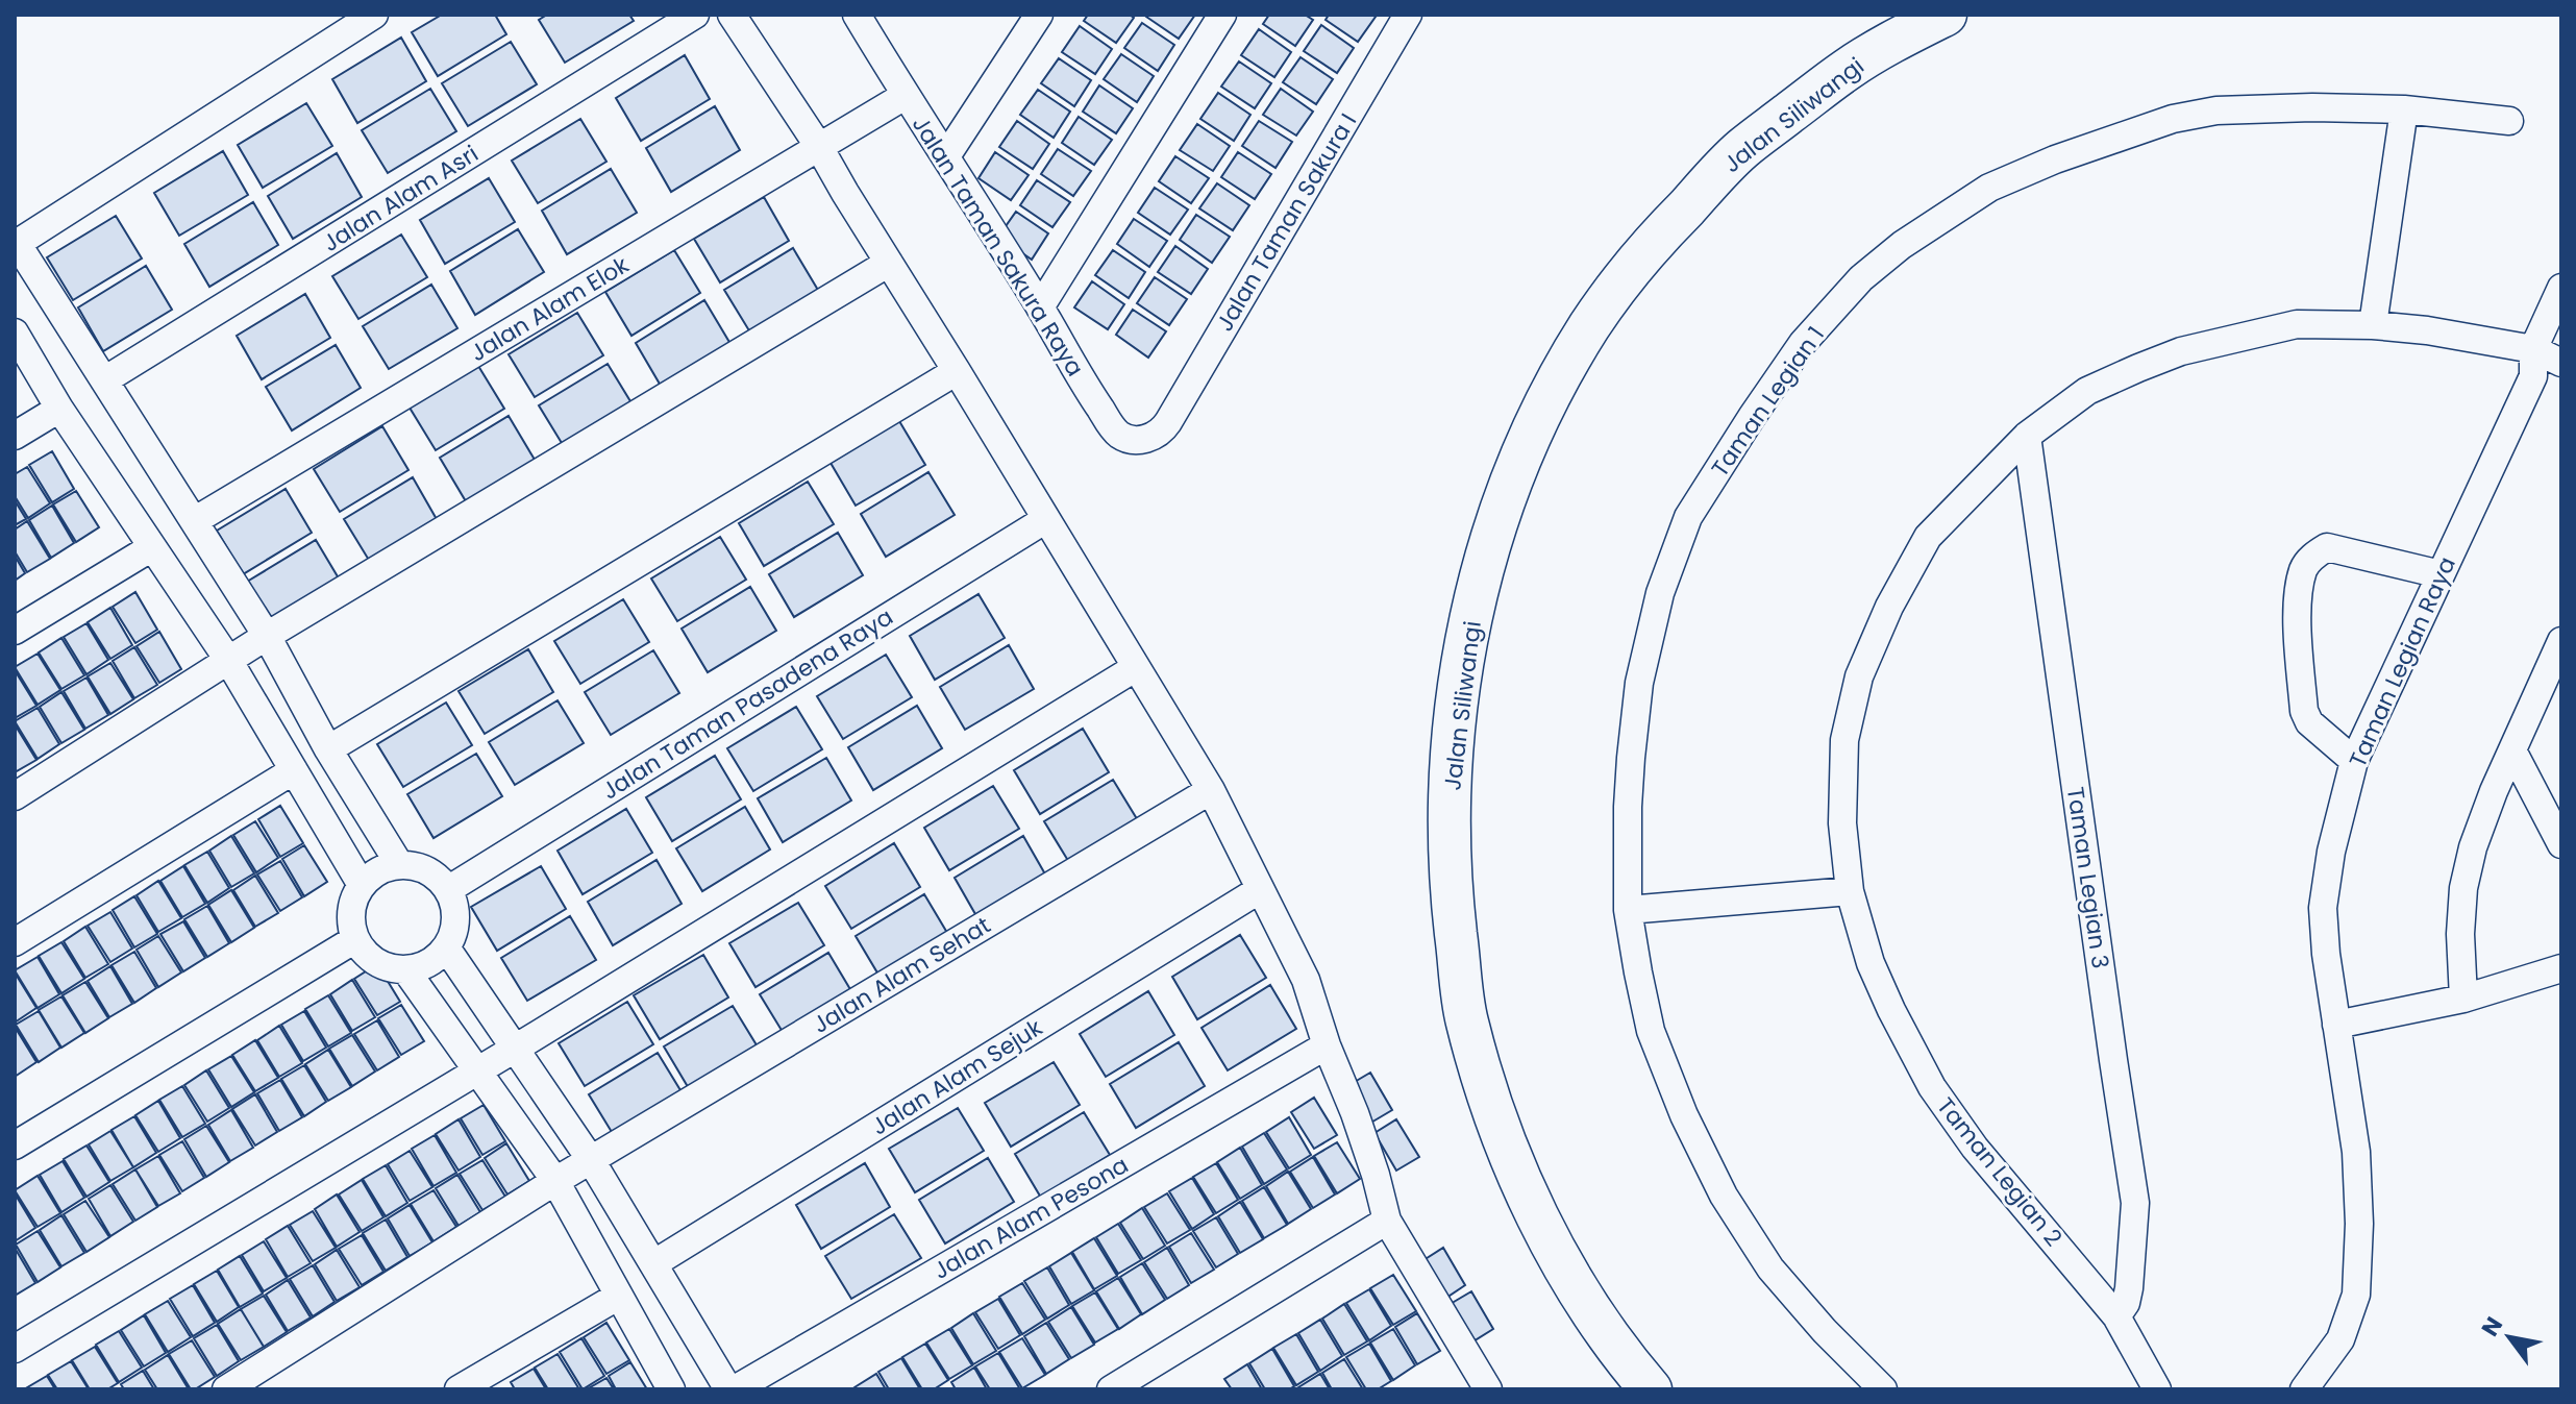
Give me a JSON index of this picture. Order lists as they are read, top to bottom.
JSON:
{
  "streets": {
    "main road": ["Jalan Siliwangi"],
    "street": [
      "Jalan Alam Asri",
      "Jalan Taman Sakura I",
      "Jalan Taman Sakura Raya",
      "Jalan Alam Elok",
      "Taman Legian 1",
      "Taman Legian Raya",
      "Jalan Taman Pasadena Raya",
      "Taman Legian 3",
      "Jalan Alam Sehat",
      "Jalan Alam Sejuk",
      "Taman Legian 2",
      "Jalan Alam Pesona"
    ]
  },
  "crossings": [
    ["Jalan Taman Sakura I", "Jalan Taman Sakura Raya"],
    ["Jalan Taman Sakura Raya", "Jalan Alam Elok"],
    ["Taman Legian Raya", "Taman Legian 2"],
    ["Taman Legian 3", "Taman Legian 2"]
  ],
  "north": "top left"
}
